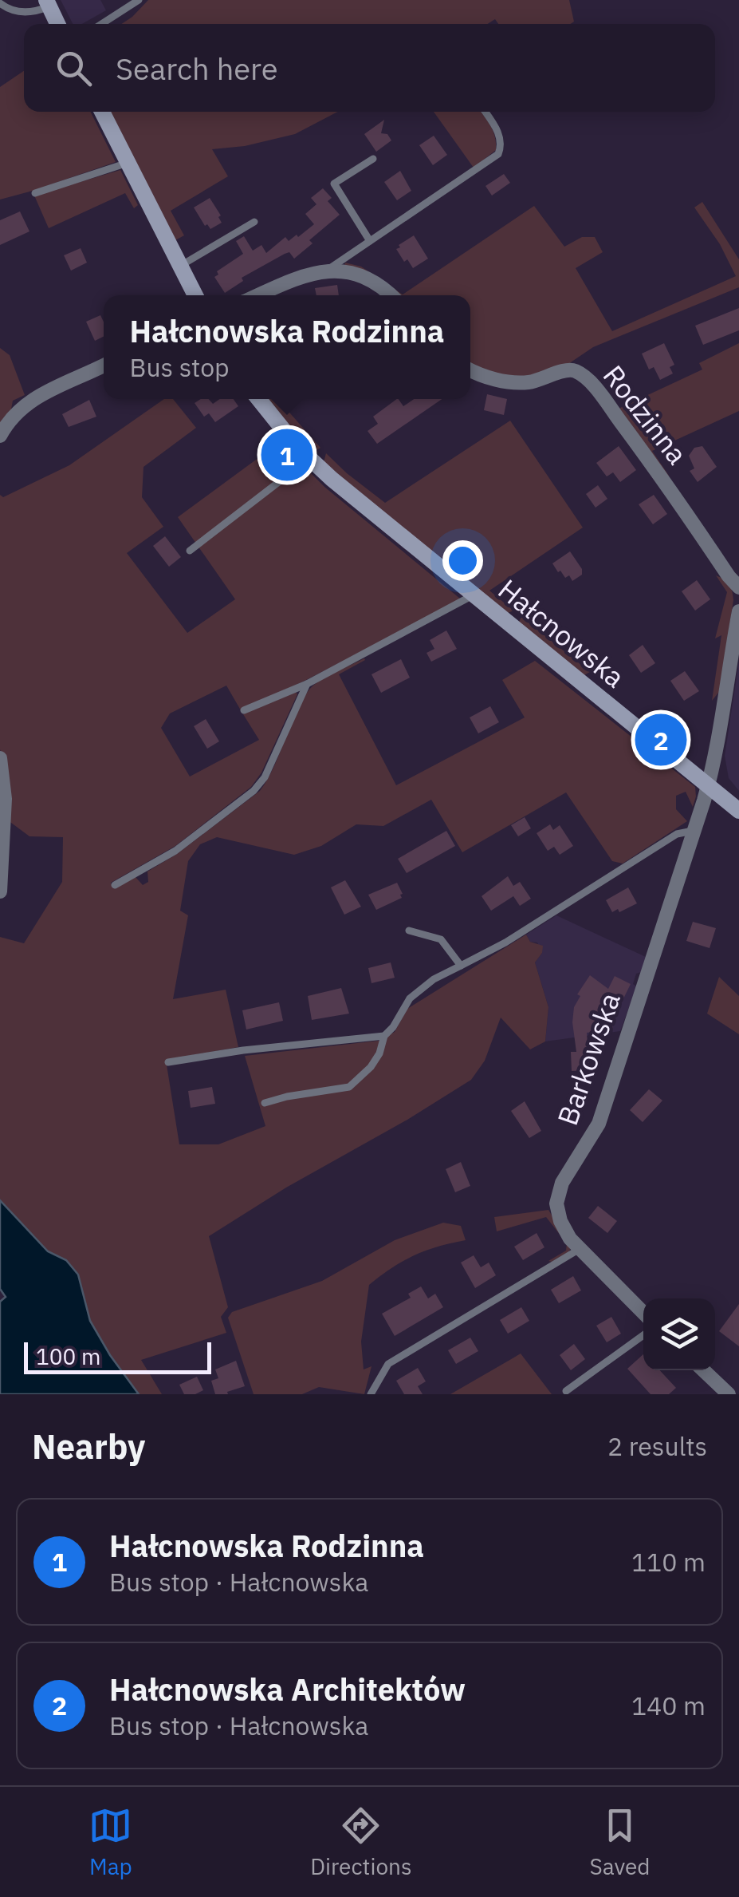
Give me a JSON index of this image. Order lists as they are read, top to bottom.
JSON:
{
  "streets": {
    "street": ["Rodzinna", "Hałcnowska", "Barkowska"]
  },
  "crossings": [
    ["Hałcnowska", "Barkowska"]
  ],
  "scale_bar": "100 m",
  "page": {
    "search": "Search here",
    "popup": ["Hałcnowska Rodzinna", "Bus stop"],
    "pins": ["1", "2"],
    "scale": "100 m",
    "heading": ["Nearby", "2 results"],
    "list": [
      {
        "mark": "1",
        "name": "Hałcnowska Rodzinna",
        "note": "Bus stop · Hałcnowska",
        "value": "110 m"
      },
      {
        "mark": "2",
        "name": "Hałcnowska Architektów",
        "note": "Bus stop · Hałcnowska",
        "value": "140 m"
      }
    ],
    "nav": ["Map", "Directions", "Saved"]
  }
}
